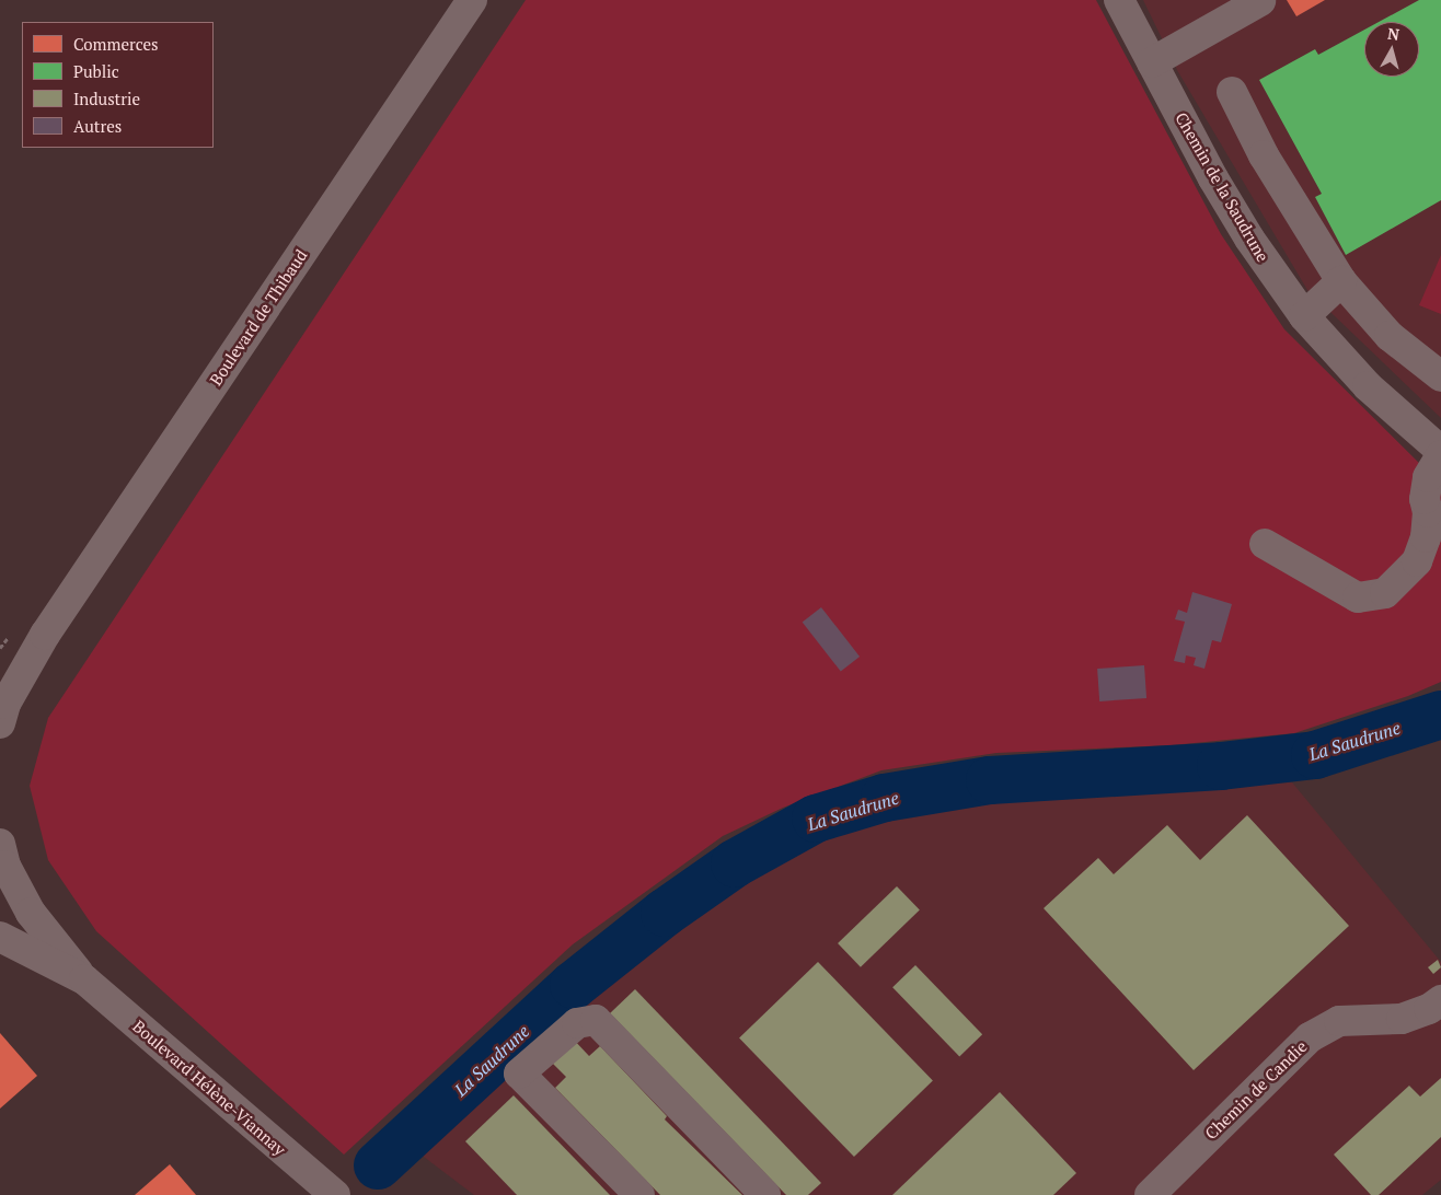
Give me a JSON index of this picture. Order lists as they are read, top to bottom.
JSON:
{
  "streets": {
    "street": [
      "Chemin de la Saudrune",
      "Boulevard de Thibaud",
      "Boulevard Hélène-Viannay",
      "Chemin de Candie"
    ]
  },
  "water": ["La Saudrune"],
  "legend": [
    "Commerces",
    "Public",
    "Industrie",
    "Autres"
  ],
  "north": "top"
}
